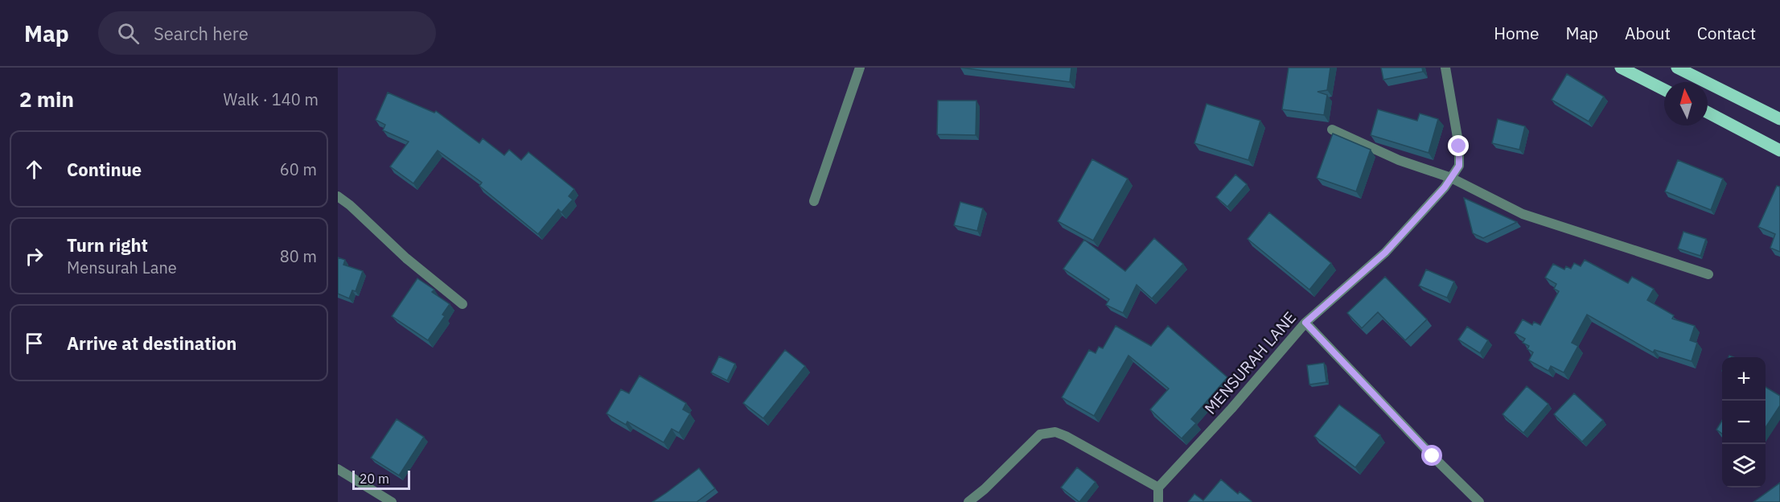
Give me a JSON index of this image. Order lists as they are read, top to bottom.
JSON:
{
  "streets": {
    "street": ["MENSURAH LANE"]
  },
  "scale_bar": "20 m",
  "north": "top",
  "page": {
    "header": "Map",
    "search": "Search here",
    "nav": [
      "Home",
      "Map",
      "About",
      "Contact"
    ],
    "heading": ["2 min", "Walk · 140 m"],
    "list": [
      ["Continue", "60 m"],
      ["Turn right", "Mensurah Lane", "80 m"],
      "Arrive at destination"
    ],
    "map_buttons": ["+", "−"],
    "scale": "20 m"
  }
}
